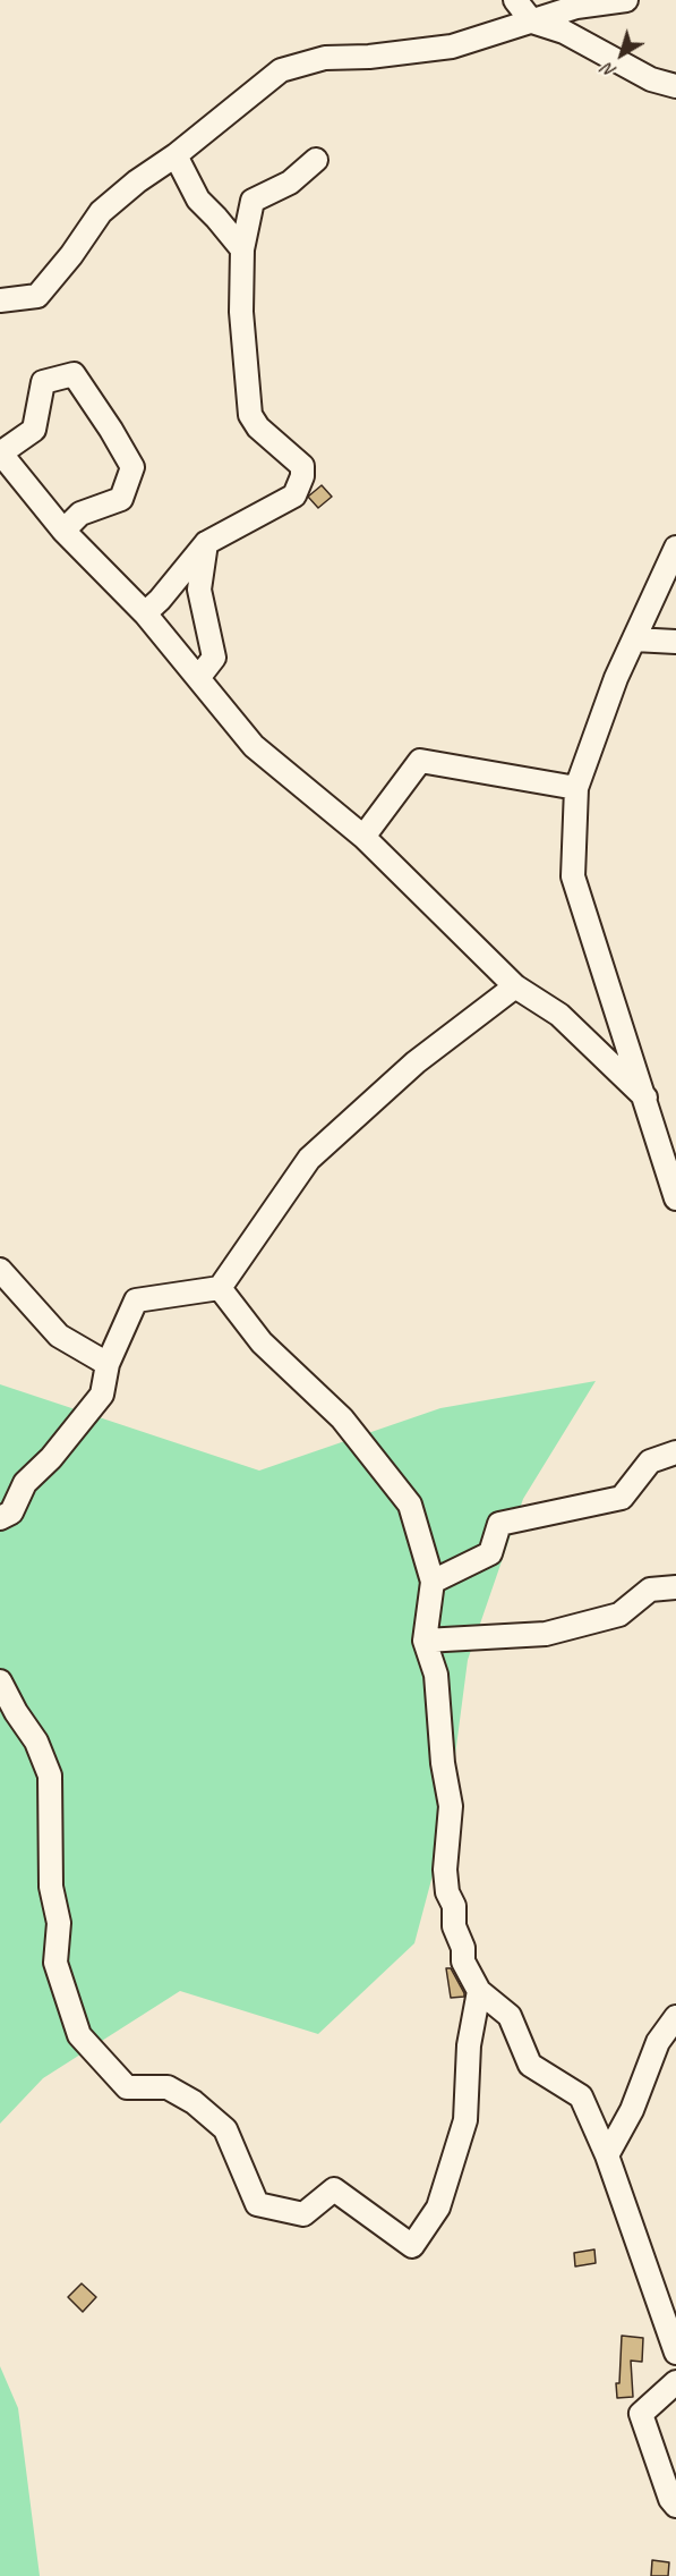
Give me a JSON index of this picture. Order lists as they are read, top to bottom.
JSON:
{
  "north": "bottom left"
}
